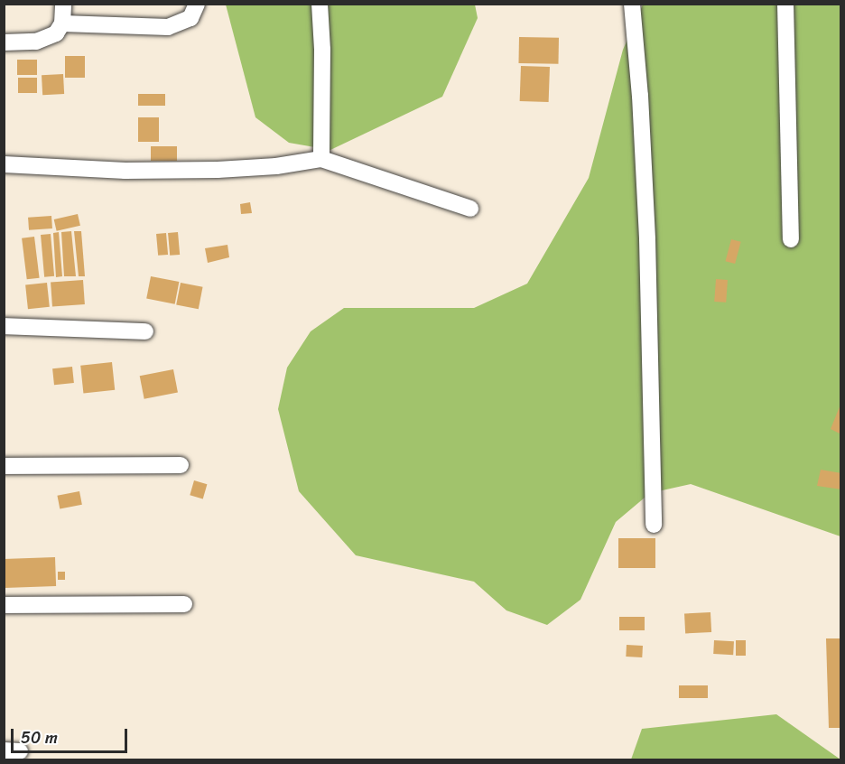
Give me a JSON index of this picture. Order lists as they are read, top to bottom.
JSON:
{
  "scale_bar": "50 m"
}
